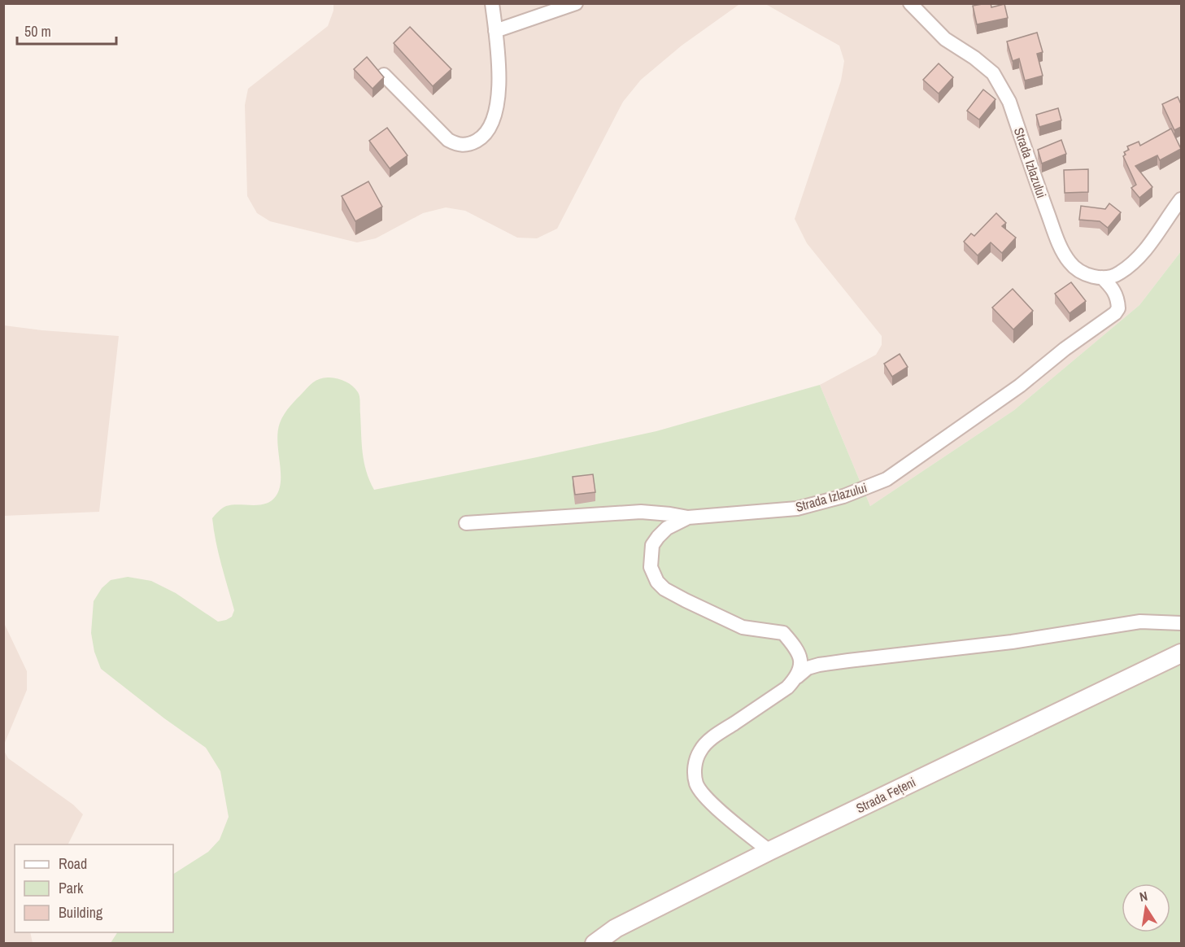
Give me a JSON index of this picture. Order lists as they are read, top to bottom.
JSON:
{
  "streets": {
    "street": ["Strada Izlazului", "Strada Fețeni"]
  },
  "legend": ["Road", "Park", "Building"],
  "scale_bar": "50 m",
  "north": "top"
}
